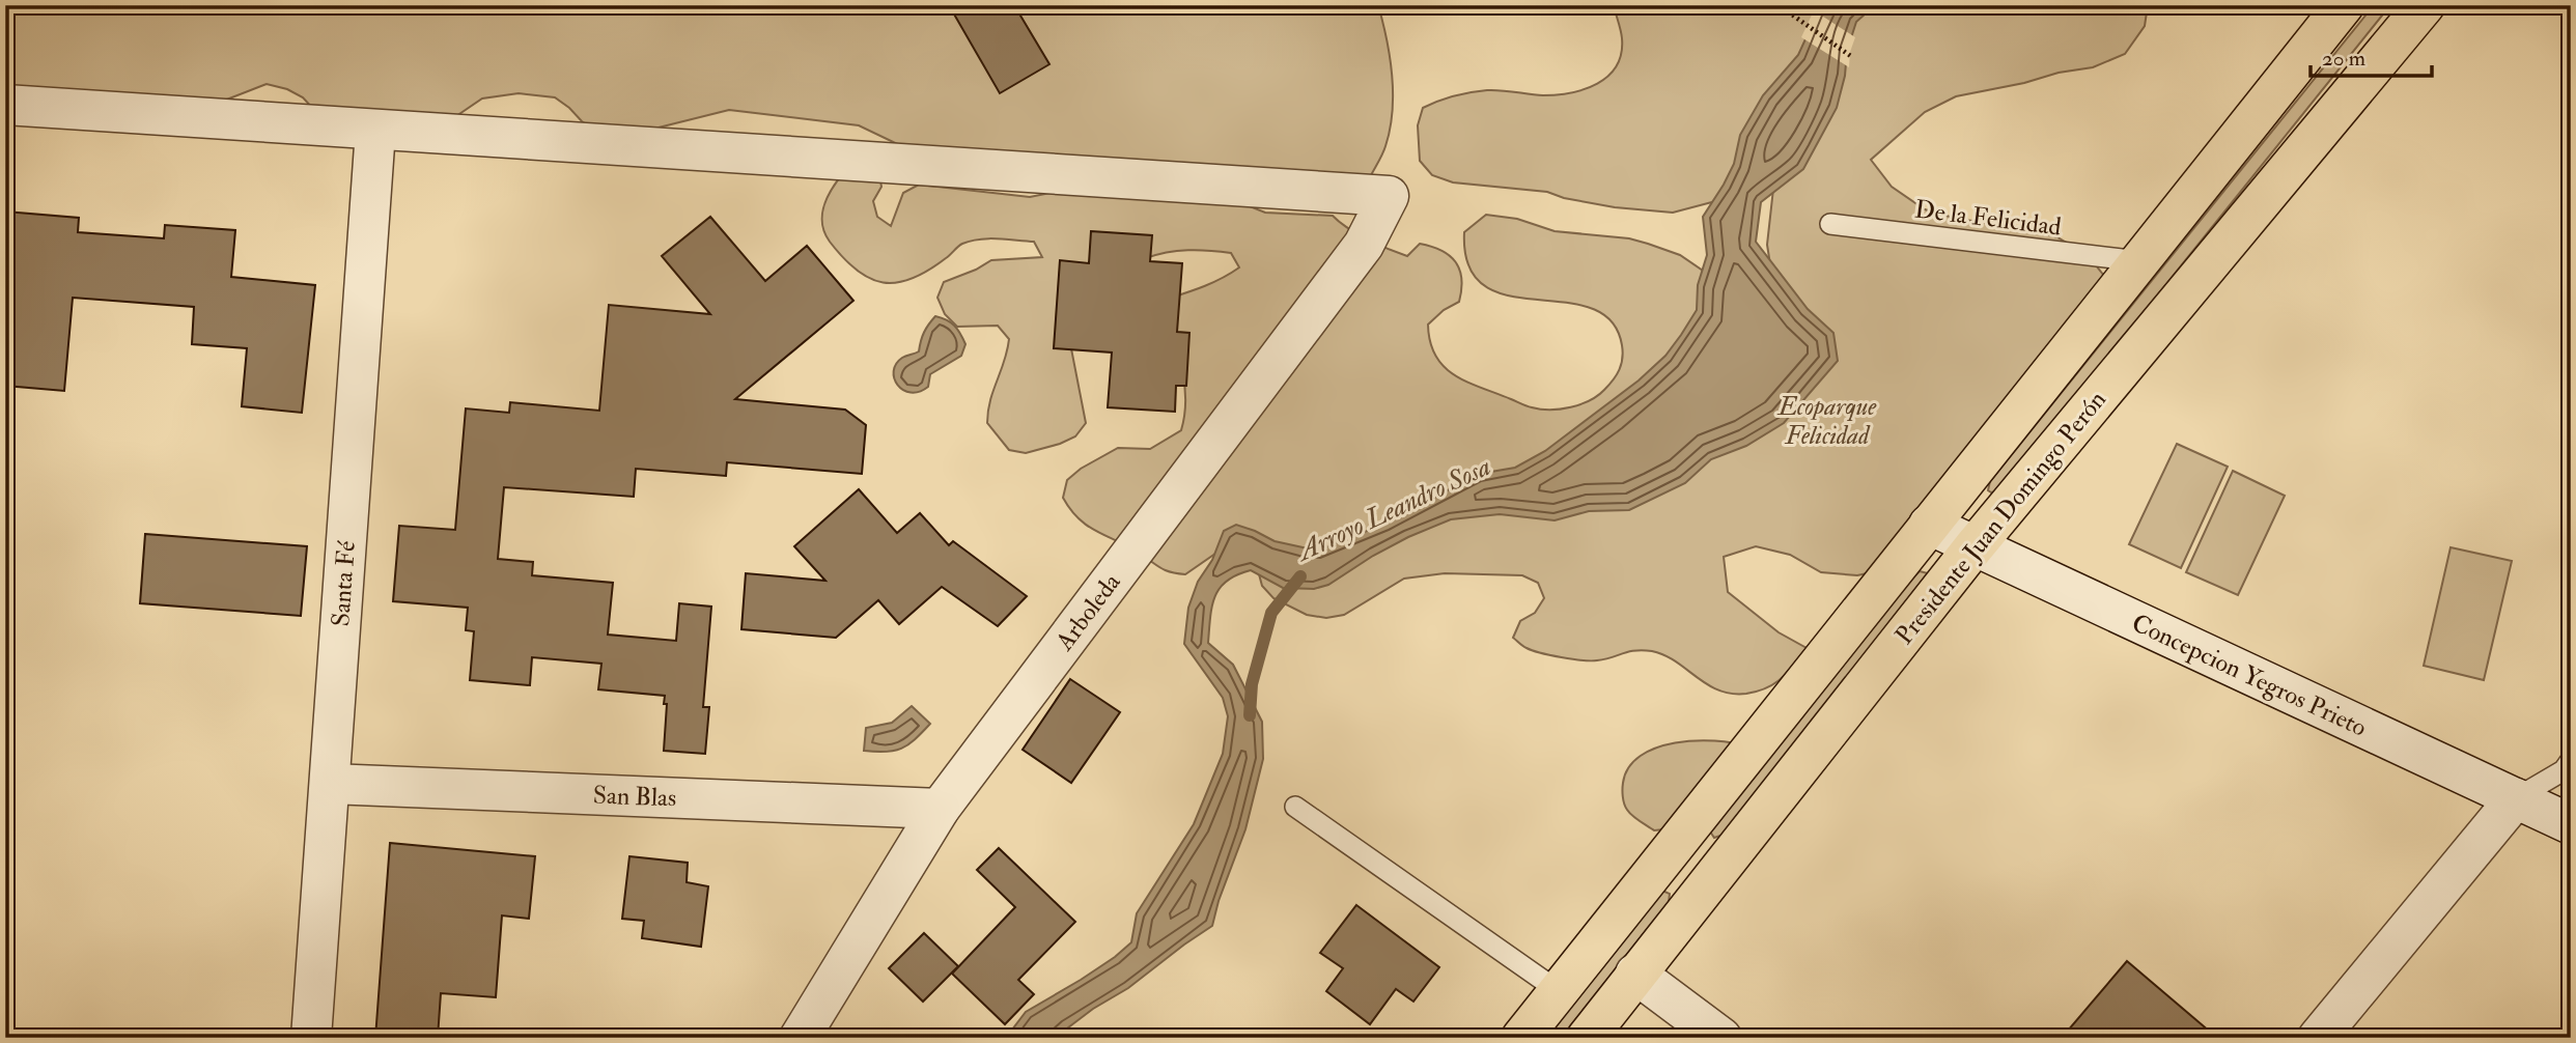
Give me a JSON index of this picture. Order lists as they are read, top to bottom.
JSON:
{
  "streets": {
    "main road": ["Presidente Juan Domingo Perón"],
    "street": [
      "Santa Fé",
      "Arboleda",
      "Concepcion Yegros Prieto",
      "San Blas"
    ],
    "lane": ["De la Felicidad"]
  },
  "crossings": [
    ["De la Felicidad", "Presidente Juan Domingo Perón"],
    ["Presidente Juan Domingo Perón", "Concepcion Yegros Prieto"],
    ["Santa Fé", "Arboleda"],
    ["Santa Fé", "San Blas"],
    ["Arboleda", "San Blas"]
  ],
  "water": ["Arroyo Leandro Sosa"],
  "parks": ["Ecoparque Felicidad"],
  "scale_bar": "20 m"
}
